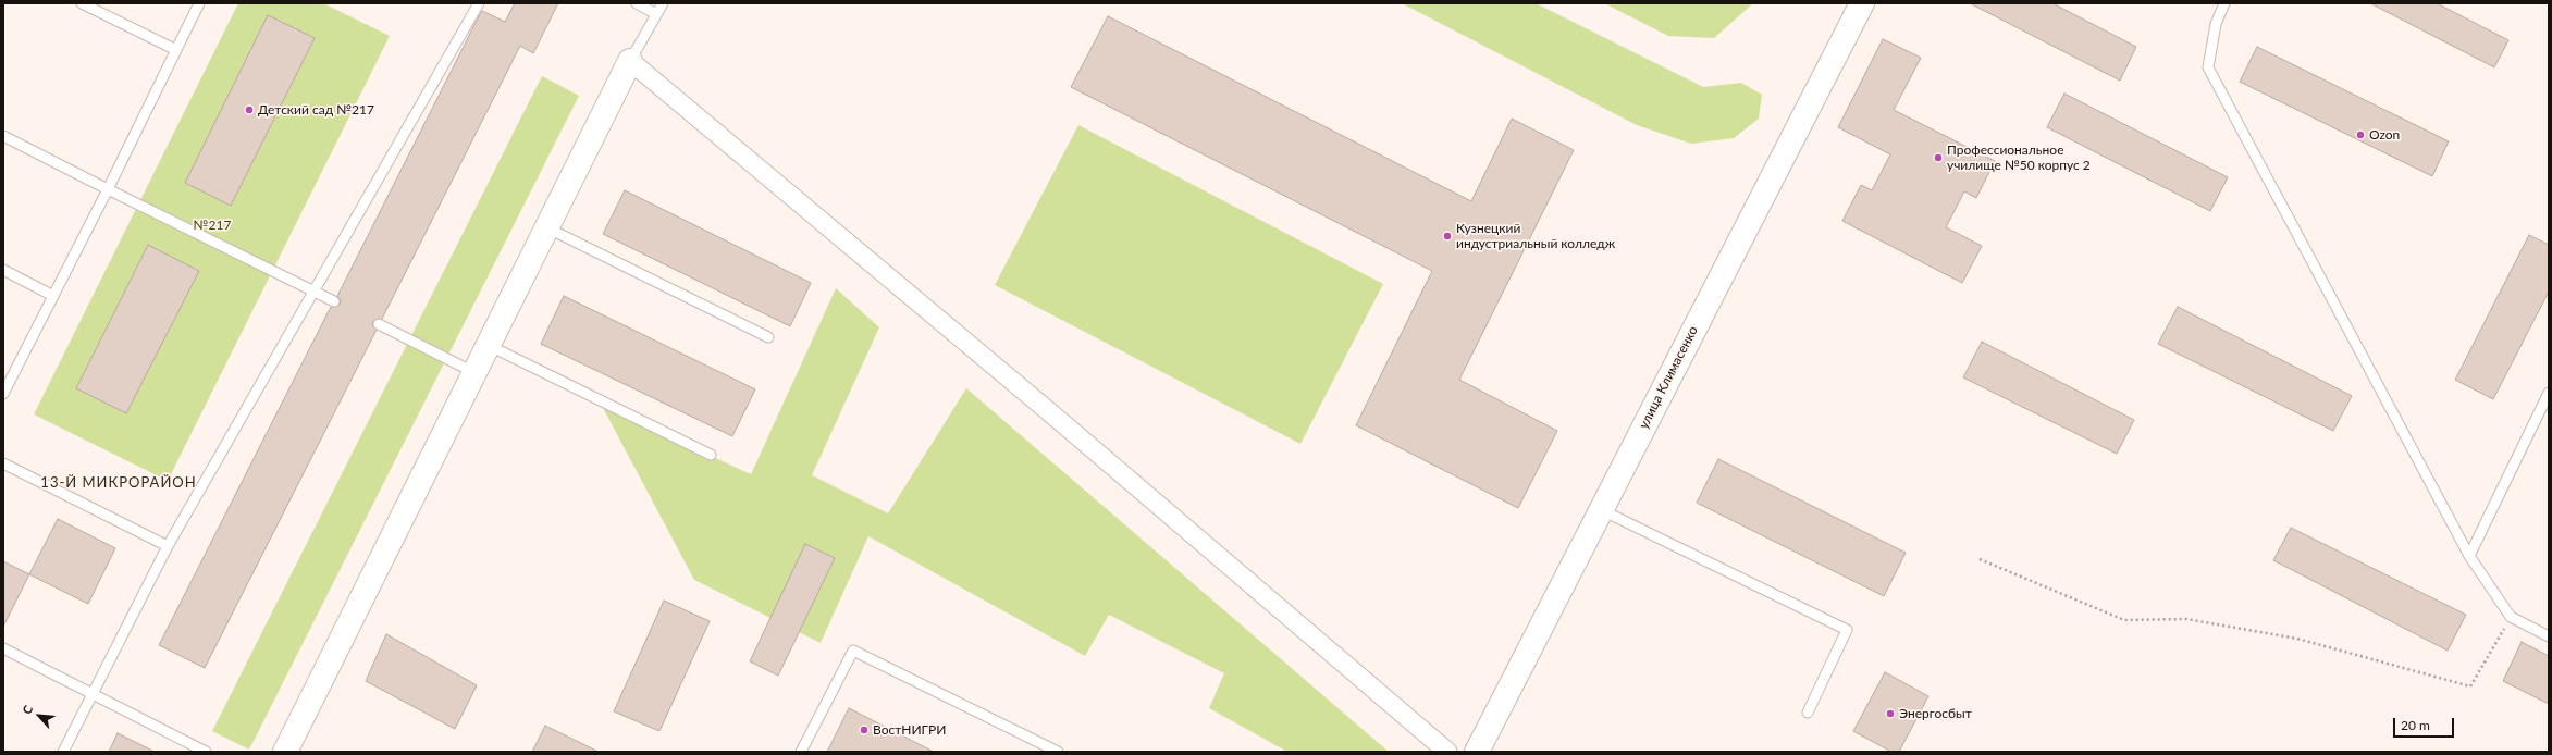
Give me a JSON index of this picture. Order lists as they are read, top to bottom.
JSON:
{
  "streets": {
    "street": ["улица Климасенко"]
  },
  "districts": ["13-Й МИКРОРАЙОН"],
  "parks": ["№217"],
  "places": [
    "Детский сад №217",
    "Ozon",
    "Профессиональное училище №50 корпус 2",
    "Кузнецкий индустриальный колледж",
    "Энергосбыт",
    "ВостНИГРИ"
  ],
  "scale_bar": "20 m",
  "north": "top left"
}
